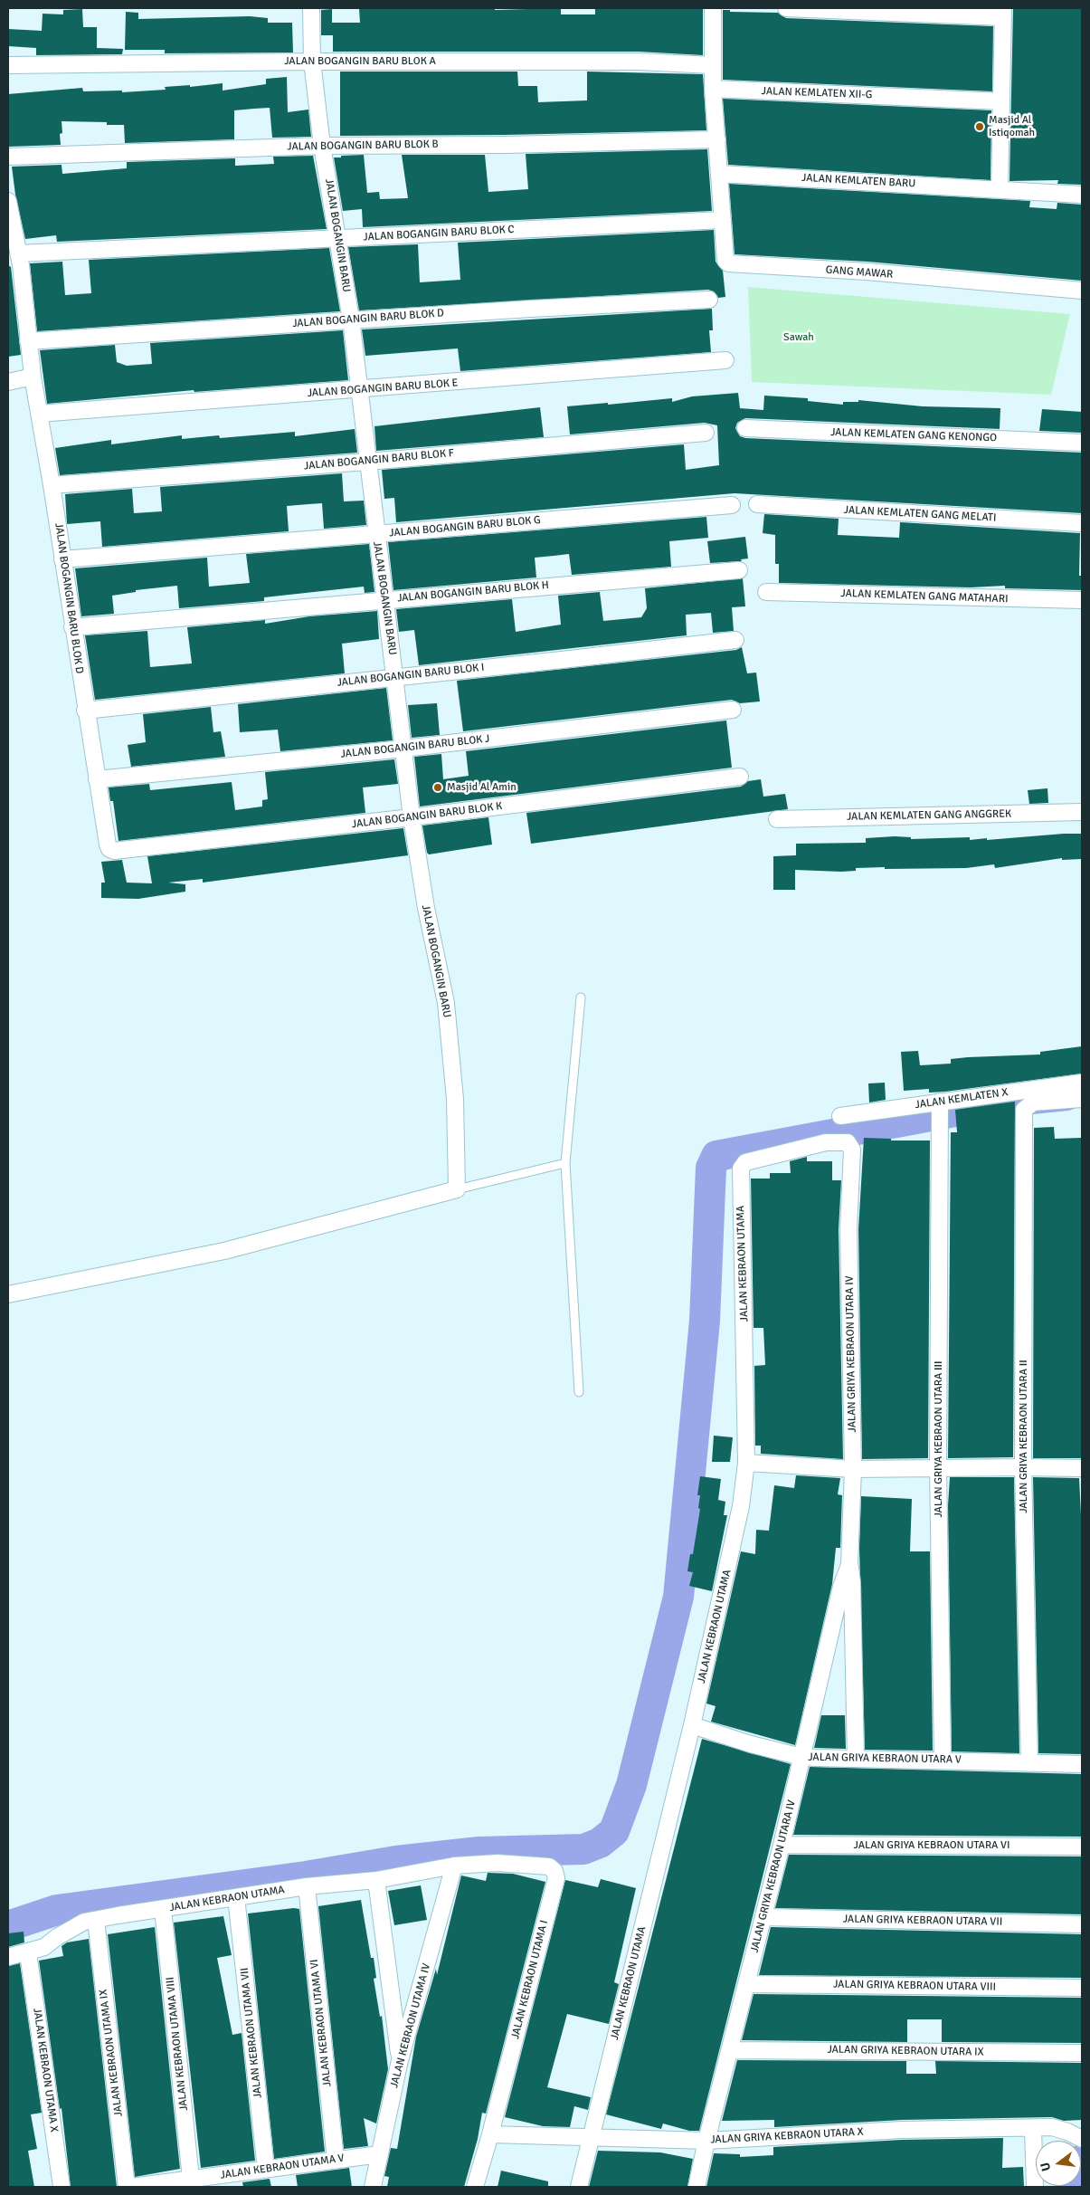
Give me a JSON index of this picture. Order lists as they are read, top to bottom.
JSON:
{
  "streets": {
    "street": [
      "JALAN BOGANGIN BARU BLOK A",
      "JALAN KEMLATEN XII-G",
      "JALAN BOGANGIN BARU BLOK B",
      "JALAN KEMLATEN BARU",
      "JALAN BOGANGIN BARU BLOK C",
      "JALAN BOGANGIN BARU",
      "GANG MAWAR",
      "JALAN BOGANGIN BARU BLOK D",
      "JALAN BOGANGIN BARU BLOK E",
      "JALAN KEMLATEN GANG KENONGO",
      "JALAN BOGANGIN BARU BLOK F",
      "JALAN KEMLATEN GANG MELATI",
      "JALAN BOGANGIN BARU BLOK G",
      "JALAN BOGANGIN BARU BLOK H",
      "JALAN KEMLATEN GANG MATAHARI",
      "JALAN BOGANGIN BARU BLOK I",
      "JALAN BOGANGIN BARU BLOK J",
      "JALAN BOGANGIN BARU BLOK K",
      "JALAN KEMLATEN GANG ANGGREK",
      "JALAN KEMLATEN X",
      "JALAN KEBRAON UTAMA",
      "JALAN GRIYA KEBRAON UTARA IV",
      "JALAN GRIYA KEBRAON UTARA II",
      "JALAN GRIYA KEBRAON UTARA III",
      "JALAN GRIYA KEBRAON UTARA V",
      "JALAN GRIYA KEBRAON UTARA VI",
      "JALAN GRIYA KEBRAON UTARA VII",
      "JALAN KEBRAON UTAMA I",
      "JALAN GRIYA KEBRAON UTARA VIII",
      "JALAN KEBRAON UTAMA VI",
      "JALAN KEBRAON UTAMA IV",
      "JALAN KEBRAON UTAMA VII",
      "JALAN KEBRAON UTAMA VIII",
      "JALAN GRIYA KEBRAON UTARA IX",
      "JALAN KEBRAON UTAMA IX",
      "JALAN KEBRAON UTAMA X",
      "JALAN GRIYA KEBRAON UTARA X",
      "JALAN KEBRAON UTAMA V"
    ]
  },
  "crossings": [
    ["JALAN BOGANGIN BARU BLOK A", "JALAN BOGANGIN BARU"],
    ["JALAN BOGANGIN BARU BLOK B", "JALAN BOGANGIN BARU"],
    ["JALAN KEMLATEN BARU", "GANG MAWAR"],
    ["JALAN BOGANGIN BARU BLOK C", "JALAN BOGANGIN BARU"],
    ["JALAN BOGANGIN BARU BLOK C", "GANG MAWAR"],
    ["JALAN BOGANGIN BARU BLOK C", "JALAN BOGANGIN BARU BLOK D"],
    ["JALAN BOGANGIN BARU", "JALAN BOGANGIN BARU BLOK D"],
    ["JALAN BOGANGIN BARU", "JALAN BOGANGIN BARU BLOK E"],
    ["JALAN BOGANGIN BARU", "JALAN BOGANGIN BARU BLOK F"],
    ["JALAN BOGANGIN BARU", "JALAN BOGANGIN BARU BLOK G"],
    ["JALAN BOGANGIN BARU", "JALAN BOGANGIN BARU BLOK H"],
    ["JALAN BOGANGIN BARU", "JALAN BOGANGIN BARU BLOK I"],
    ["JALAN BOGANGIN BARU", "JALAN BOGANGIN BARU BLOK J"],
    ["JALAN BOGANGIN BARU", "JALAN BOGANGIN BARU BLOK K"],
    ["JALAN BOGANGIN BARU BLOK D", "JALAN BOGANGIN BARU BLOK E"],
    ["JALAN BOGANGIN BARU BLOK D", "JALAN BOGANGIN BARU BLOK F"],
    ["JALAN BOGANGIN BARU BLOK D", "JALAN BOGANGIN BARU BLOK G"],
    ["JALAN BOGANGIN BARU BLOK D", "JALAN BOGANGIN BARU BLOK H"],
    ["JALAN BOGANGIN BARU BLOK D", "JALAN BOGANGIN BARU BLOK I"],
    ["JALAN BOGANGIN BARU BLOK D", "JALAN BOGANGIN BARU BLOK J"],
    ["JALAN BOGANGIN BARU BLOK D", "JALAN BOGANGIN BARU BLOK K"],
    ["JALAN KEMLATEN X", "JALAN GRIYA KEBRAON UTARA III"],
    ["JALAN KEBRAON UTAMA", "JALAN GRIYA KEBRAON UTARA IV"],
    ["JALAN KEBRAON UTAMA", "JALAN GRIYA KEBRAON UTARA V"],
    ["JALAN KEBRAON UTAMA", "JALAN KEBRAON UTAMA I"],
    ["JALAN KEBRAON UTAMA", "JALAN KEBRAON UTAMA VI"],
    ["JALAN KEBRAON UTAMA", "JALAN KEBRAON UTAMA IV"],
    ["JALAN KEBRAON UTAMA", "JALAN KEBRAON UTAMA VII"],
    ["JALAN KEBRAON UTAMA", "JALAN KEBRAON UTAMA VIII"],
    ["JALAN KEBRAON UTAMA", "JALAN KEBRAON UTAMA IX"],
    ["JALAN KEBRAON UTAMA", "JALAN KEBRAON UTAMA X"],
    ["JALAN KEBRAON UTAMA", "JALAN GRIYA KEBRAON UTARA X"],
    ["JALAN GRIYA KEBRAON UTARA IV", "JALAN GRIYA KEBRAON UTARA V"],
    ["JALAN GRIYA KEBRAON UTARA IV", "JALAN GRIYA KEBRAON UTARA VI"],
    ["JALAN GRIYA KEBRAON UTARA IV", "JALAN GRIYA KEBRAON UTARA VII"],
    ["JALAN GRIYA KEBRAON UTARA IV", "JALAN GRIYA KEBRAON UTARA VIII"],
    ["JALAN GRIYA KEBRAON UTARA IV", "JALAN GRIYA KEBRAON UTARA IX"],
    ["JALAN GRIYA KEBRAON UTARA IV", "JALAN GRIYA KEBRAON UTARA X"],
    ["JALAN GRIYA KEBRAON UTARA II", "JALAN GRIYA KEBRAON UTARA V"],
    ["JALAN GRIYA KEBRAON UTARA III", "JALAN GRIYA KEBRAON UTARA V"],
    ["JALAN KEBRAON UTAMA I", "JALAN KEBRAON UTAMA IV"],
    ["JALAN KEBRAON UTAMA I", "JALAN GRIYA KEBRAON UTARA X"],
    ["JALAN KEBRAON UTAMA VI", "JALAN KEBRAON UTAMA V"],
    ["JALAN KEBRAON UTAMA IV", "JALAN KEBRAON UTAMA V"],
    ["JALAN KEBRAON UTAMA VII", "JALAN KEBRAON UTAMA V"],
    ["JALAN KEBRAON UTAMA VIII", "JALAN KEBRAON UTAMA V"]
  ],
  "parks": ["Sawah"],
  "places": ["Masjid Al Istiqomah", "Masjid Al Amin"],
  "north": "left"
}
